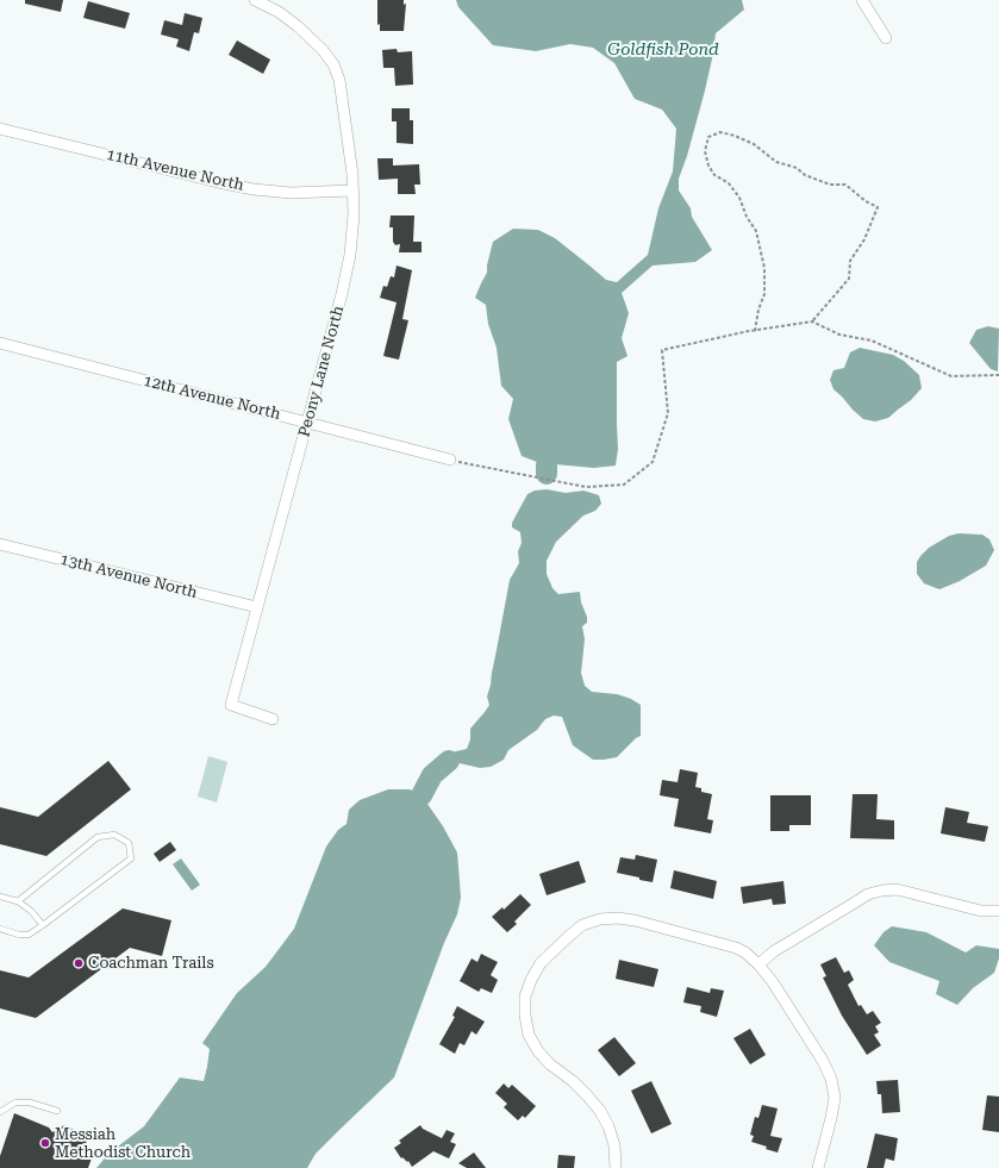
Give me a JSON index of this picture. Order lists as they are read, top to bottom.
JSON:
{
  "streets": {
    "street": [
      "11th Avenue North",
      "Peony Lane North",
      "12th Avenue North",
      "13th Avenue North"
    ]
  },
  "crossings": [
    ["11th Avenue North", "Peony Lane North"],
    ["Peony Lane North", "12th Avenue North"],
    ["Peony Lane North", "13th Avenue North"]
  ],
  "water": ["Goldfish Pond"],
  "places": ["Coachman Trails", "Messiah Methodist Church"]
}
